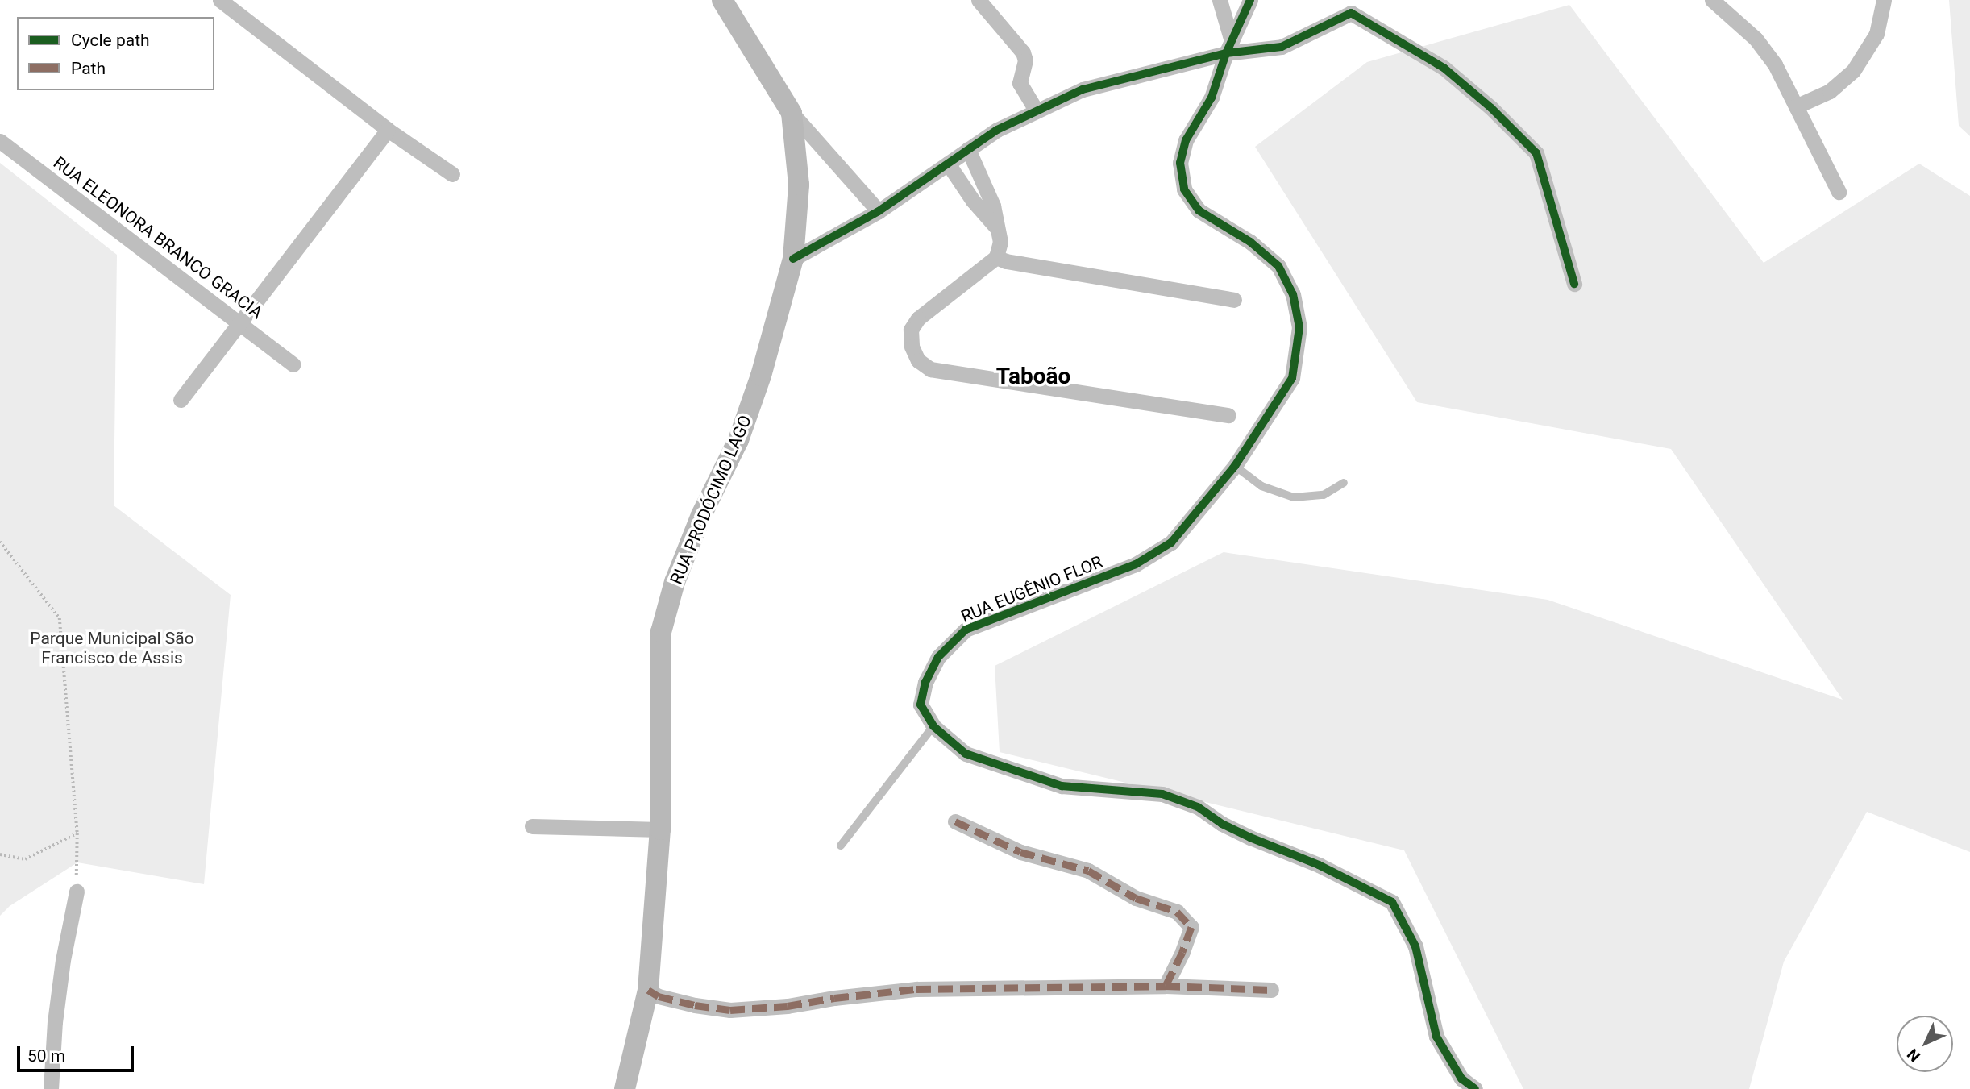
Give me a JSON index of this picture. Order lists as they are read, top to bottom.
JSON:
{
  "streets": {
    "main road": ["RUA PRODÓCIMO LAGO"],
    "street": ["RUA ELEONORA BRANCO GRACIA", "RUA EUGÊNIO FLOR"]
  },
  "districts": ["Taboão"],
  "parks": ["Parque Municipal São Francisco de Assis"],
  "legend": ["Cycle path", "Path"],
  "scale_bar": "50 m",
  "north": "bottom left"
}
